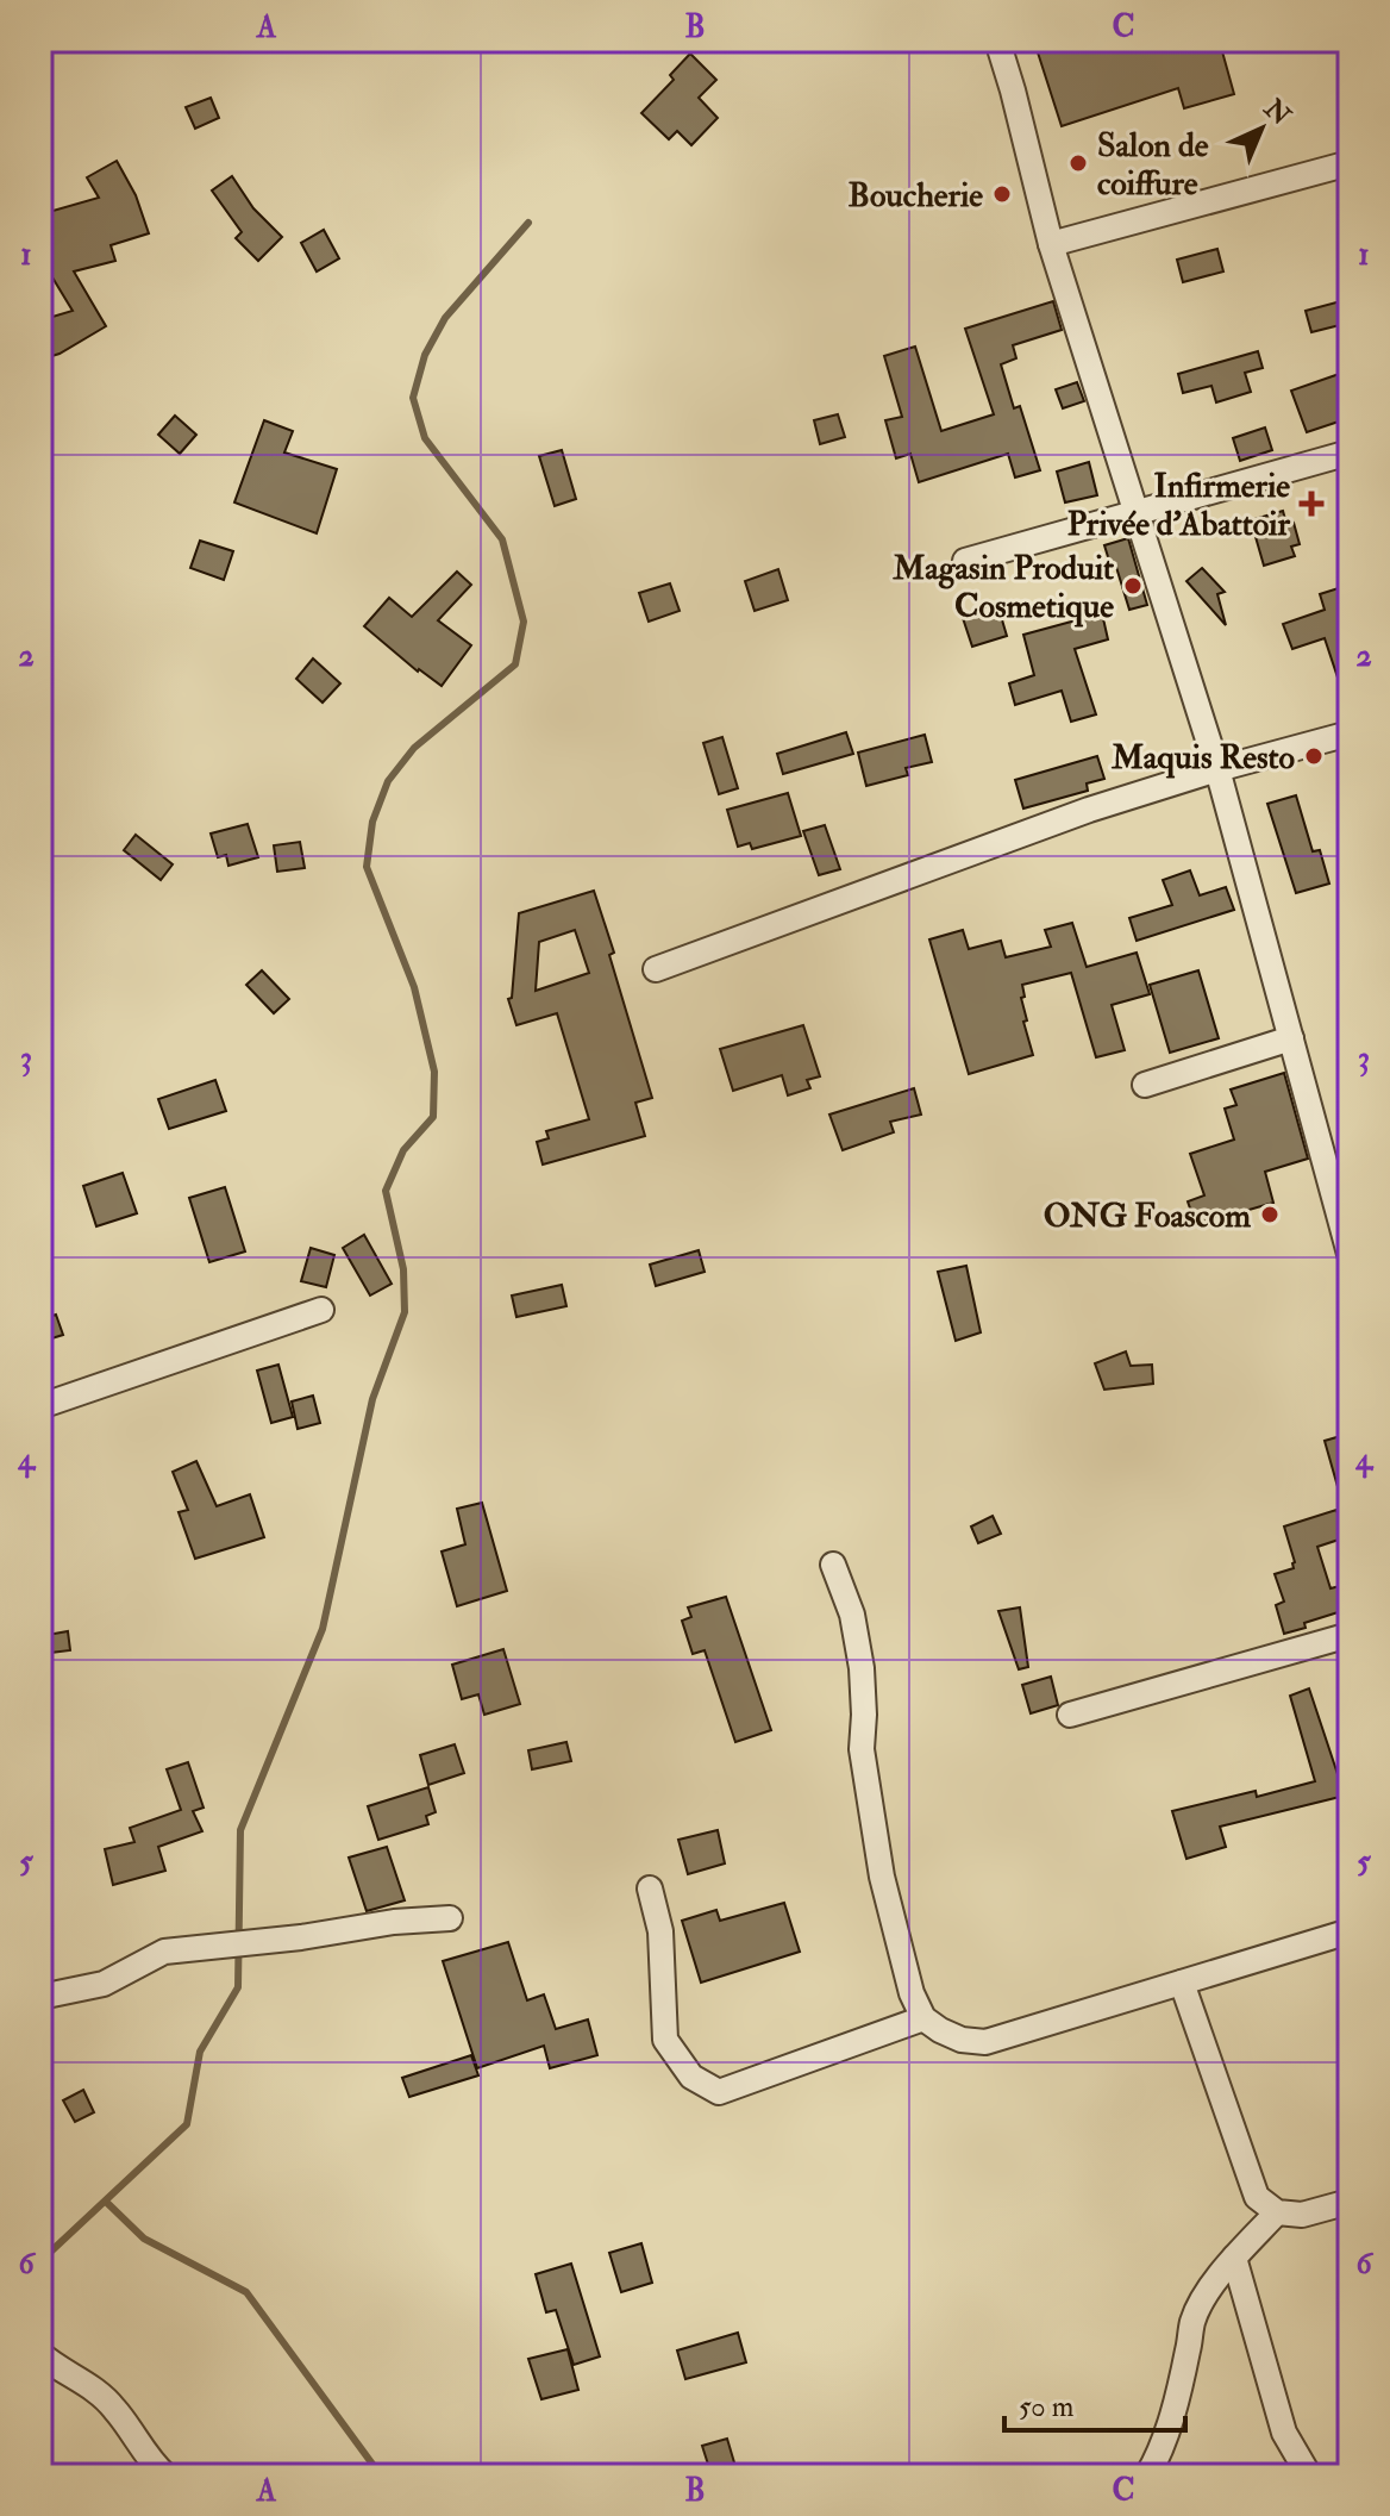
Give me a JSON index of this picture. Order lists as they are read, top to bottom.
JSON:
{
  "places": {
    "other": [
      "Salon de coiffure",
      "Boucherie",
      "Magasin Produit Cosmetique",
      "Maquis Resto",
      "ONG Foascom"
    ],
    "health": ["Infirmerie Privée d'Abattoir"]
  },
  "scale_bar": "50 m",
  "north": "top right",
  "grid": {
    "columns": ["A", "B", "C"],
    "rows": [
      "1",
      "2",
      "3",
      "4",
      "5",
      "6"
    ]
  }
}
